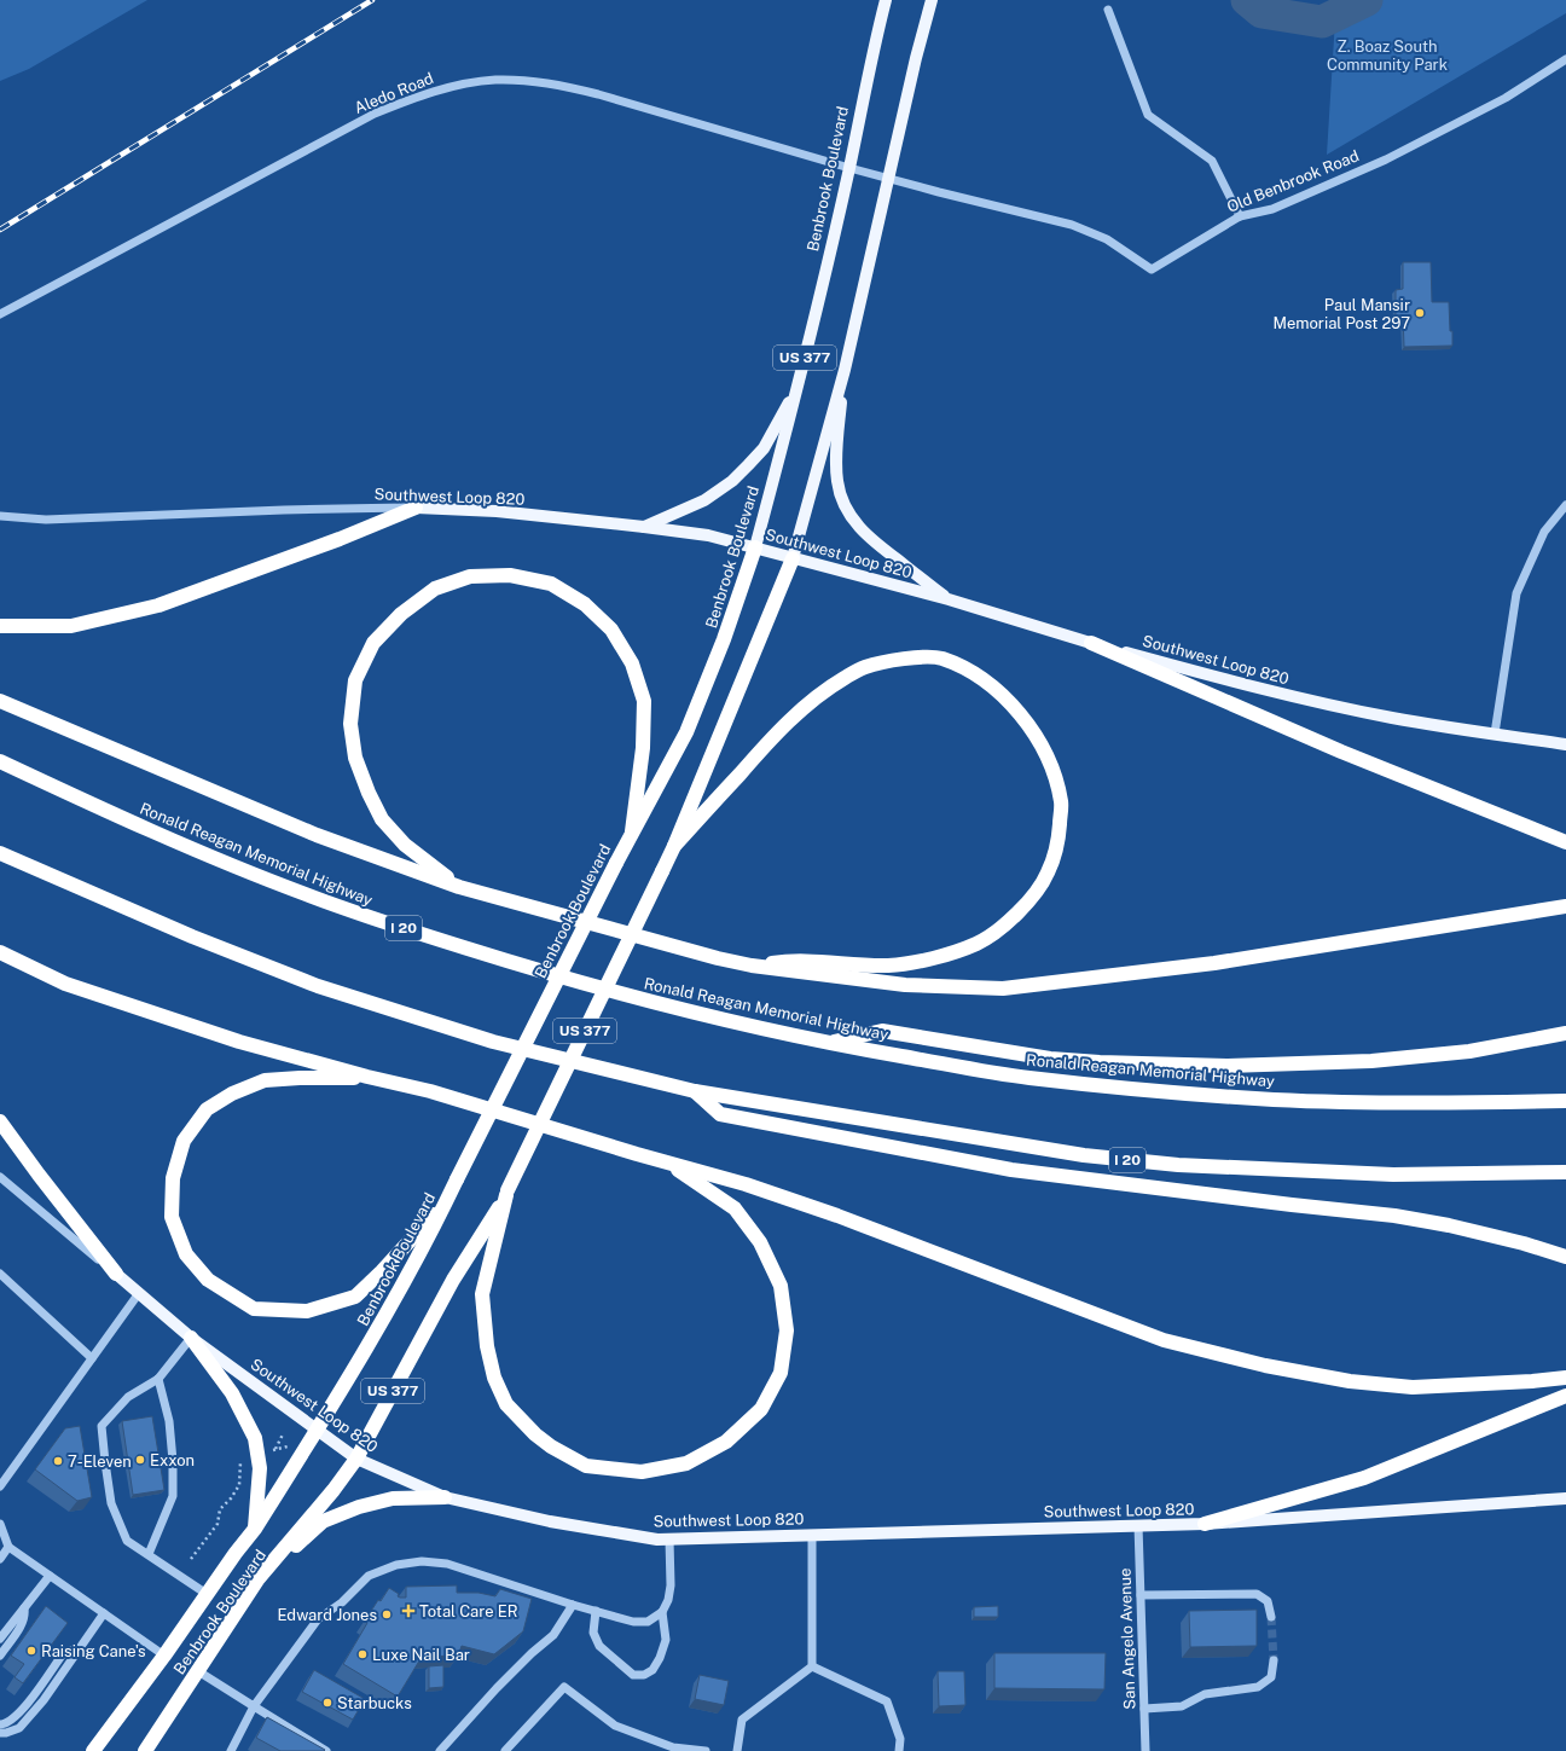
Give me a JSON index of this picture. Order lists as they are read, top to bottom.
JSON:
{
  "streets": {
    "highway": [
      "Benbrook Boulevard",
      "US 377",
      "Ronald Reagan Memorial Highway",
      "I 20"
    ],
    "main road": ["Southwest Loop 820"],
    "street": ["Aledo Road", "Old Benbrook Road", "San Angelo Avenue"]
  },
  "crossings": [
    ["Aledo Road", "Benbrook Boulevard"],
    ["Aledo Road", "Old Benbrook Road"],
    ["Benbrook Boulevard", "Old Benbrook Road"],
    ["Benbrook Boulevard", "Southwest Loop 820"],
    ["Southwest Loop 820", "San Angelo Avenue"]
  ],
  "parks": ["Z. Boaz South Community Park"],
  "places": {
    "other": [
      "Paul Mansir Memorial Post 297",
      "Exxon",
      "7-Eleven",
      "Edward Jones",
      "Raising Cane's",
      "Luxe Nail Bar",
      "Starbucks"
    ],
    "health": ["Total Care ER"]
  }
}
